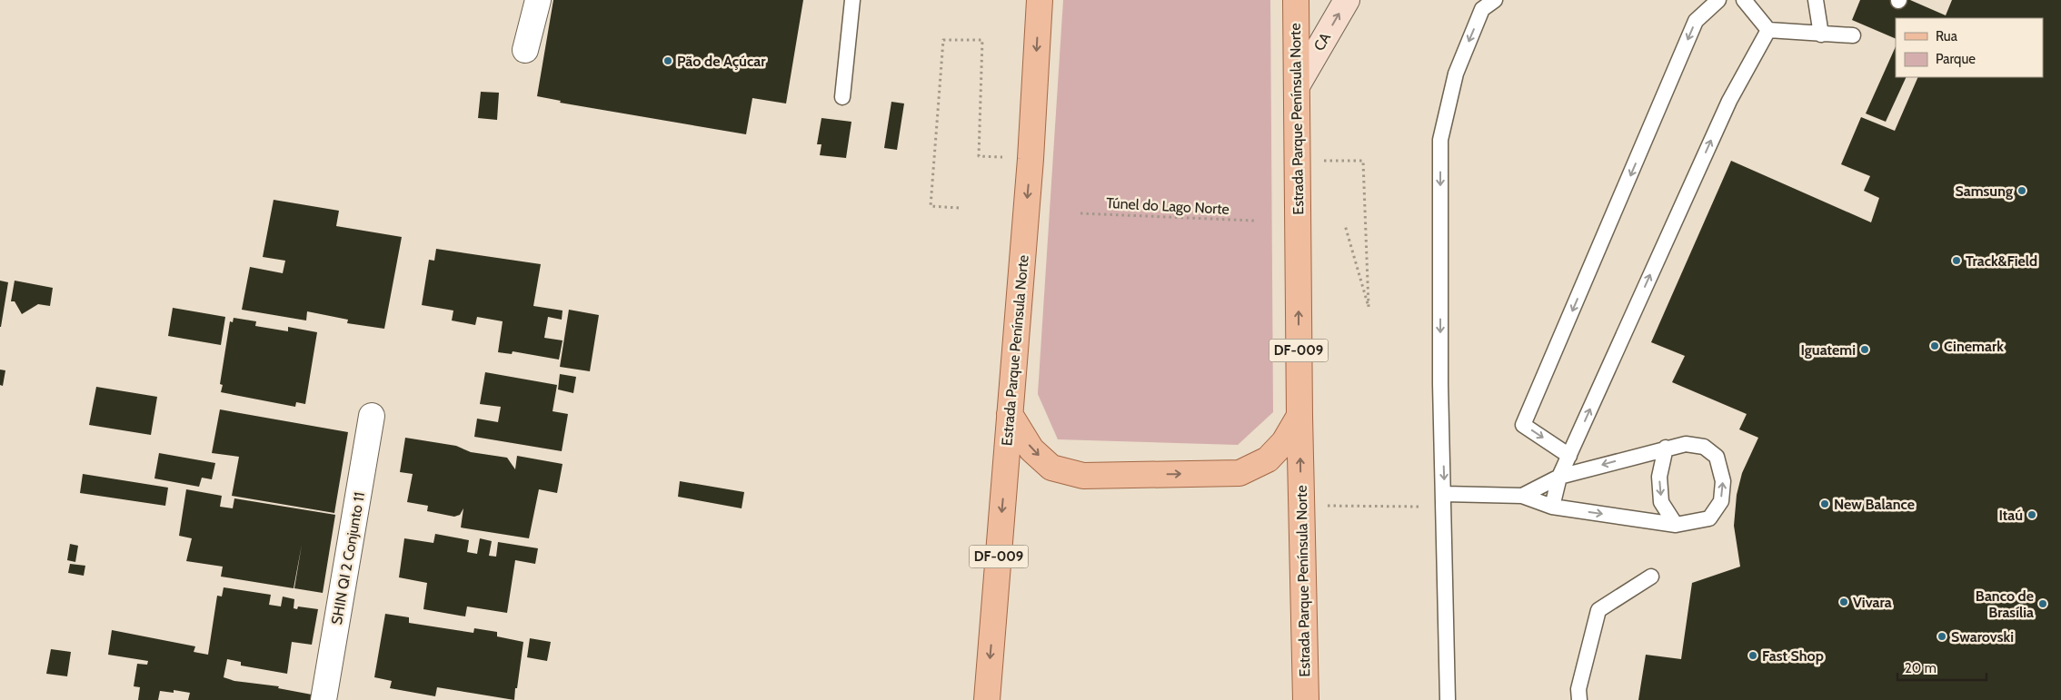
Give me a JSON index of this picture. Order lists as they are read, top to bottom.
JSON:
{
  "streets": {
    "main road": ["Estrada Parque Península Norte", "DF-009"],
    "street": ["CA", "SHIN QI 2 Conjunto 11"],
    "path": ["Túnel do Lago Norte"]
  },
  "crossings": [
    ["CA", "Estrada Parque Península Norte"]
  ],
  "one_way": ["CA"],
  "places": [
    "Pão de Açúcar",
    "Samsung",
    "Track&Field",
    "Cinemark",
    "Iguatemi",
    "New Balance",
    "Itaú",
    "Vivara",
    "Banco de Brasília",
    "Swarovski",
    "Fast Shop"
  ],
  "legend": ["Rua", "Parque"],
  "scale_bar": "20 m"
}
